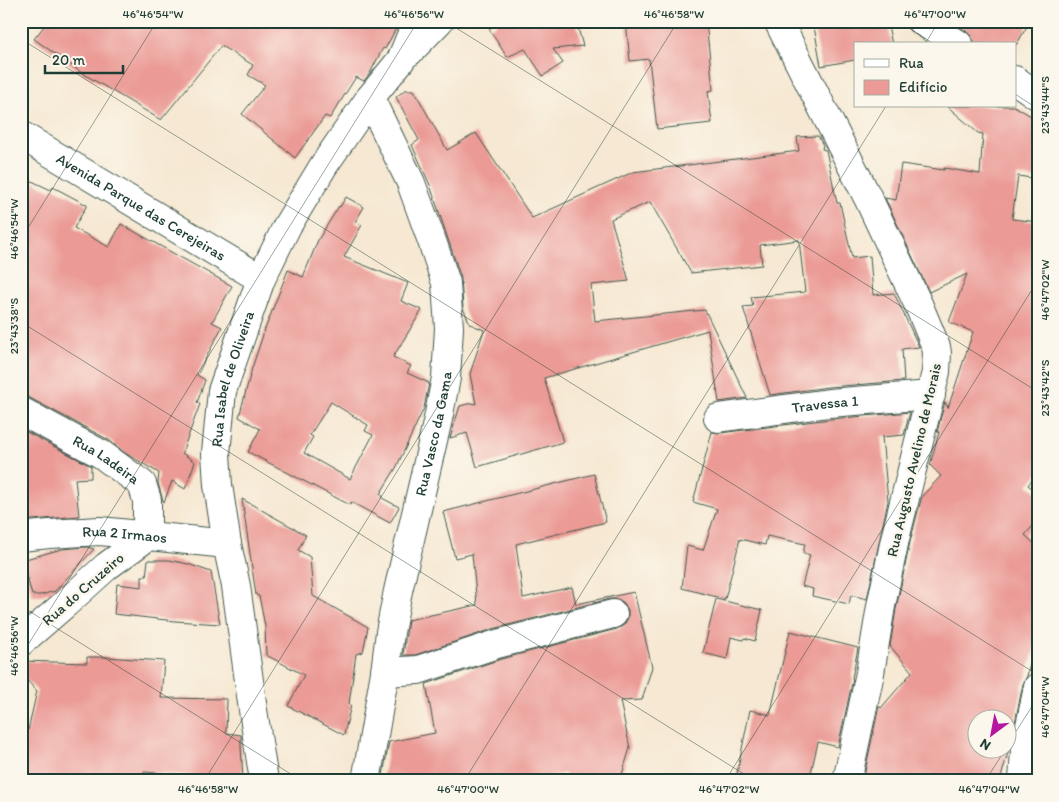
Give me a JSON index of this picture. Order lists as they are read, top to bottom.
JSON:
{
  "streets": {
    "street": [
      "Avenida Parque das Cerejeiras",
      "Rua Isabel de Oliveira",
      "Travessa 1",
      "Rua Vasco da Gama",
      "Rua Augusto Avelino de Morais",
      "Rua Ladeira",
      "Rua 2 Irmaos",
      "Rua do Cruzeiro"
    ]
  },
  "crossings": [
    ["Avenida Parque das Cerejeiras", "Rua Isabel de Oliveira"],
    ["Rua Isabel de Oliveira", "Rua Vasco da Gama"],
    ["Rua Isabel de Oliveira", "Rua 2 Irmaos"],
    ["Travessa 1", "Rua Augusto Avelino de Morais"],
    ["Rua Ladeira", "Rua 2 Irmaos"],
    ["Rua Ladeira", "Rua do Cruzeiro"],
    ["Rua 2 Irmaos", "Rua do Cruzeiro"]
  ],
  "legend": ["Rua", "Edifício"],
  "scale_bar": "20 m",
  "north": "bottom left",
  "coordinates": [
    "46°46'54\"W",
    "46°46'56\"W",
    "46°46'58\"W",
    "46°47'00\"W",
    "23°43'44\"S",
    "46°47'02\"W",
    "23°43'38\"S",
    "23°43'42\"S",
    "46°47'04\"W"
  ]
}
